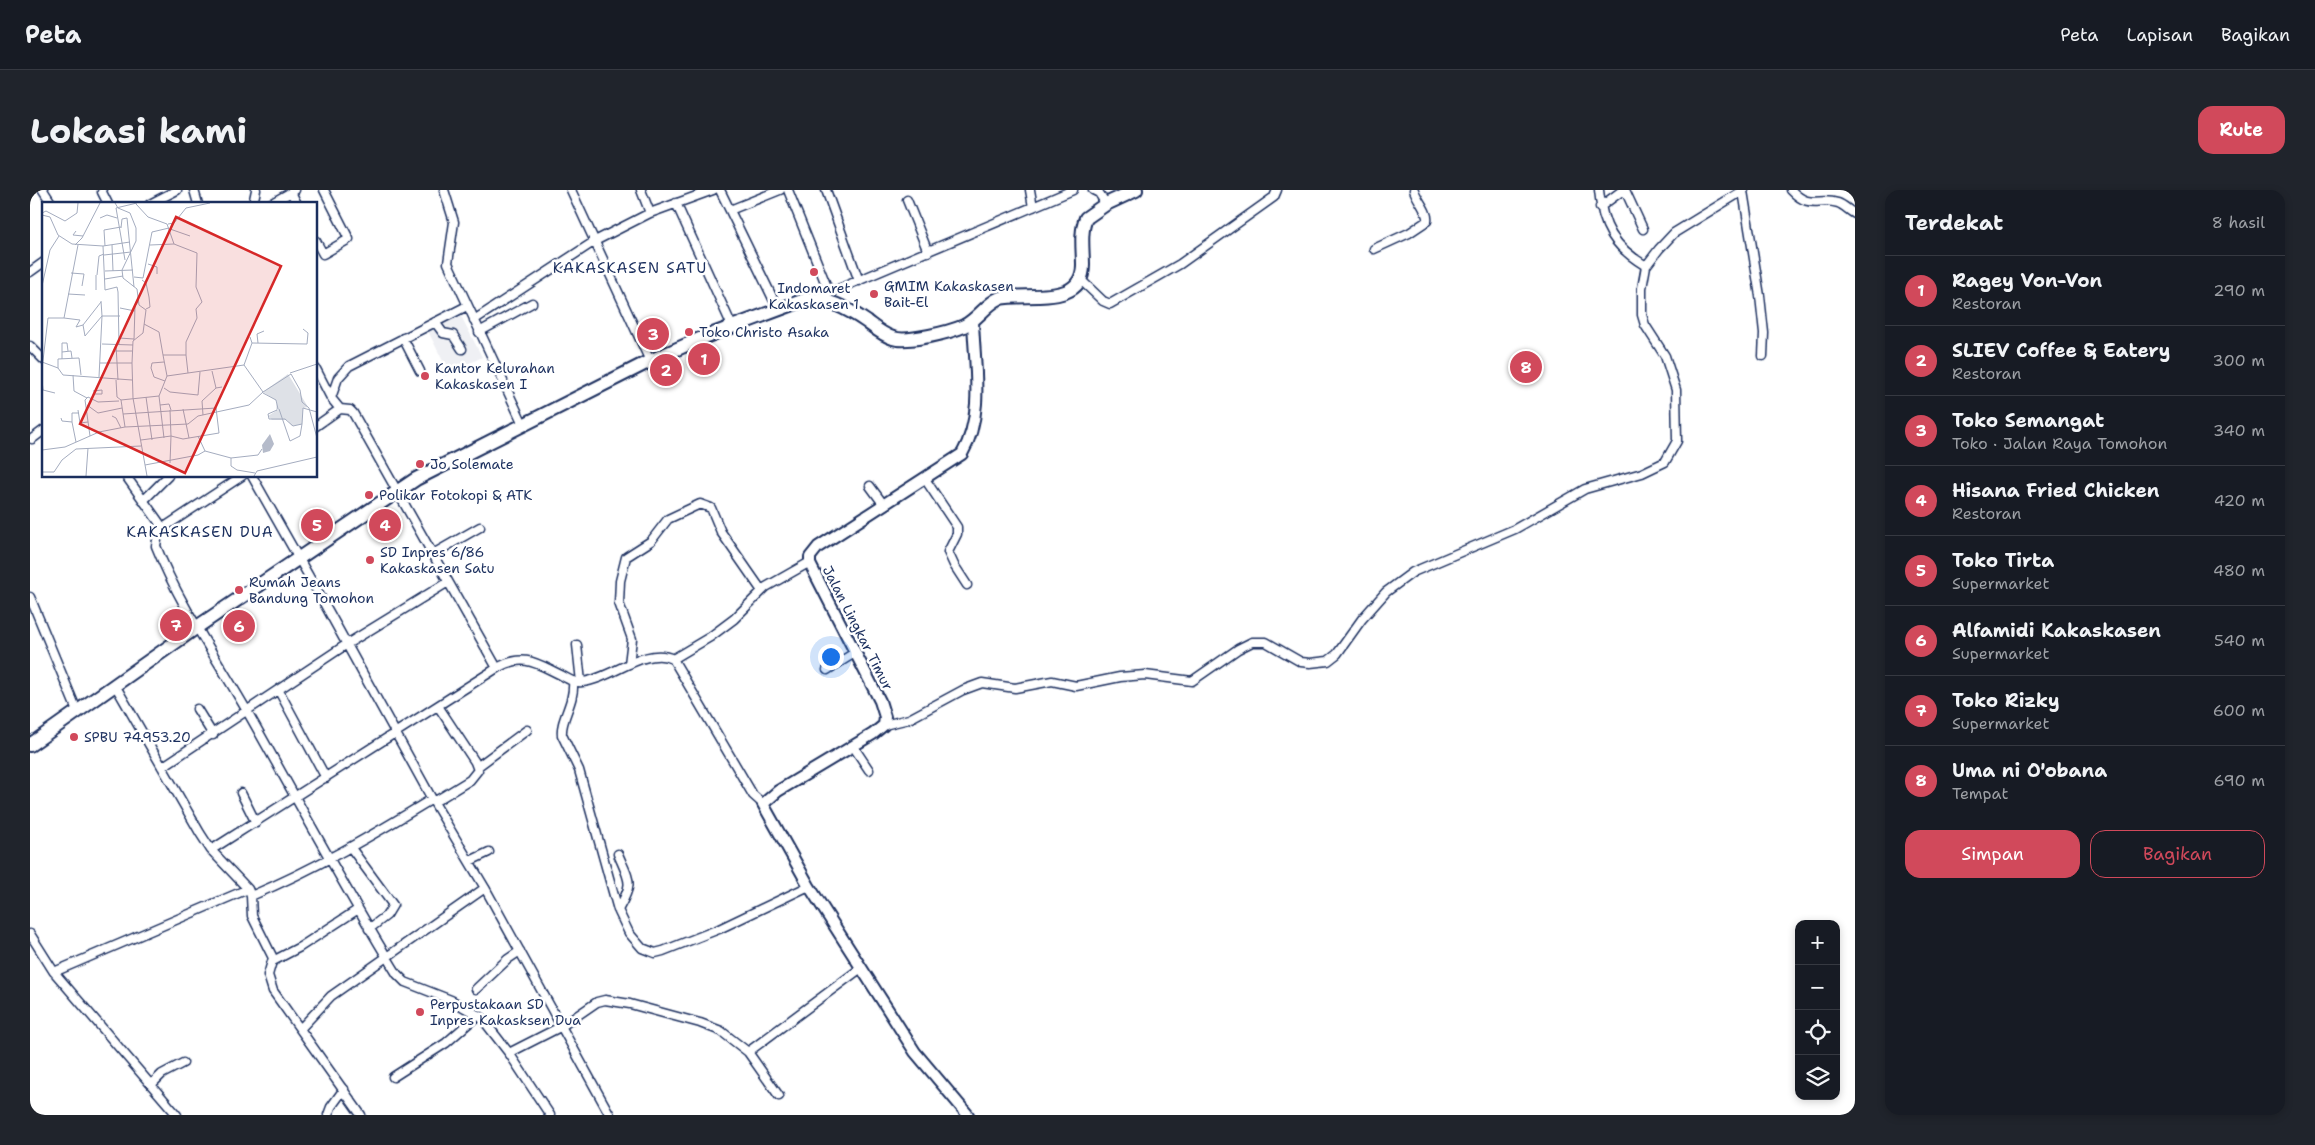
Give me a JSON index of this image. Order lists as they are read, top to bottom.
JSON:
{
  "streets": {
    "main road": ["Jalan Lingkar Timur"]
  },
  "districts": ["KAKASKASEN SATU", "KAKASKASEN DUA"],
  "places": [
    "Indomaret Kakaskasen 1",
    "GMIM Kakaskasen Bait-El",
    "Toko Christo Asaka",
    "Kantor Kelurahan Kakaskasen I",
    "Jo Solemate",
    "Polikar Fotokopi & ATK",
    "SD Inpres 6/86 Kakaskasen Satu",
    "Rumah Jeans Bandung Tomohon",
    "SPBU 74.953.20",
    "Perpustakaan SD Inpres Kakasksen Dua"
  ],
  "page": {
    "header": "Peta",
    "nav": ["Peta", "Lapisan", "Bagikan"],
    "buttons": [
      "Rute",
      ["Simpan", "Bagikan"]
    ],
    "title": "Lokasi kami",
    "heading": ["Terdekat", "8 hasil"],
    "list": [
      {
        "mark": "1",
        "name": "Ragey Von-Von",
        "note": "Restoran",
        "value": "290 m"
      },
      {
        "mark": "2",
        "name": "SLIEV Coffee & Eatery",
        "note": "Restoran",
        "value": "300 m"
      },
      {
        "mark": "3",
        "name": "Toko Semangat",
        "note": "Toko · Jalan Raya Tomohon",
        "value": "340 m"
      },
      {
        "mark": "4",
        "name": "Hisana Fried Chicken",
        "note": "Restoran",
        "value": "420 m"
      },
      {
        "mark": "5",
        "name": "Toko Tirta",
        "note": "Supermarket",
        "value": "480 m"
      },
      {
        "mark": "6",
        "name": "Alfamidi Kakaskasen",
        "note": "Supermarket",
        "value": "540 m"
      },
      {
        "mark": "7",
        "name": "Toko Rizky",
        "note": "Supermarket",
        "value": "600 m"
      },
      {
        "mark": "8",
        "name": "Uma ni O'obana",
        "note": "Tempat",
        "value": "690 m"
      }
    ],
    "pins": [
      "3",
      "1",
      "8",
      "2",
      "4",
      "5",
      "7",
      "6"
    ],
    "map_buttons": ["+", "−"]
  }
}
